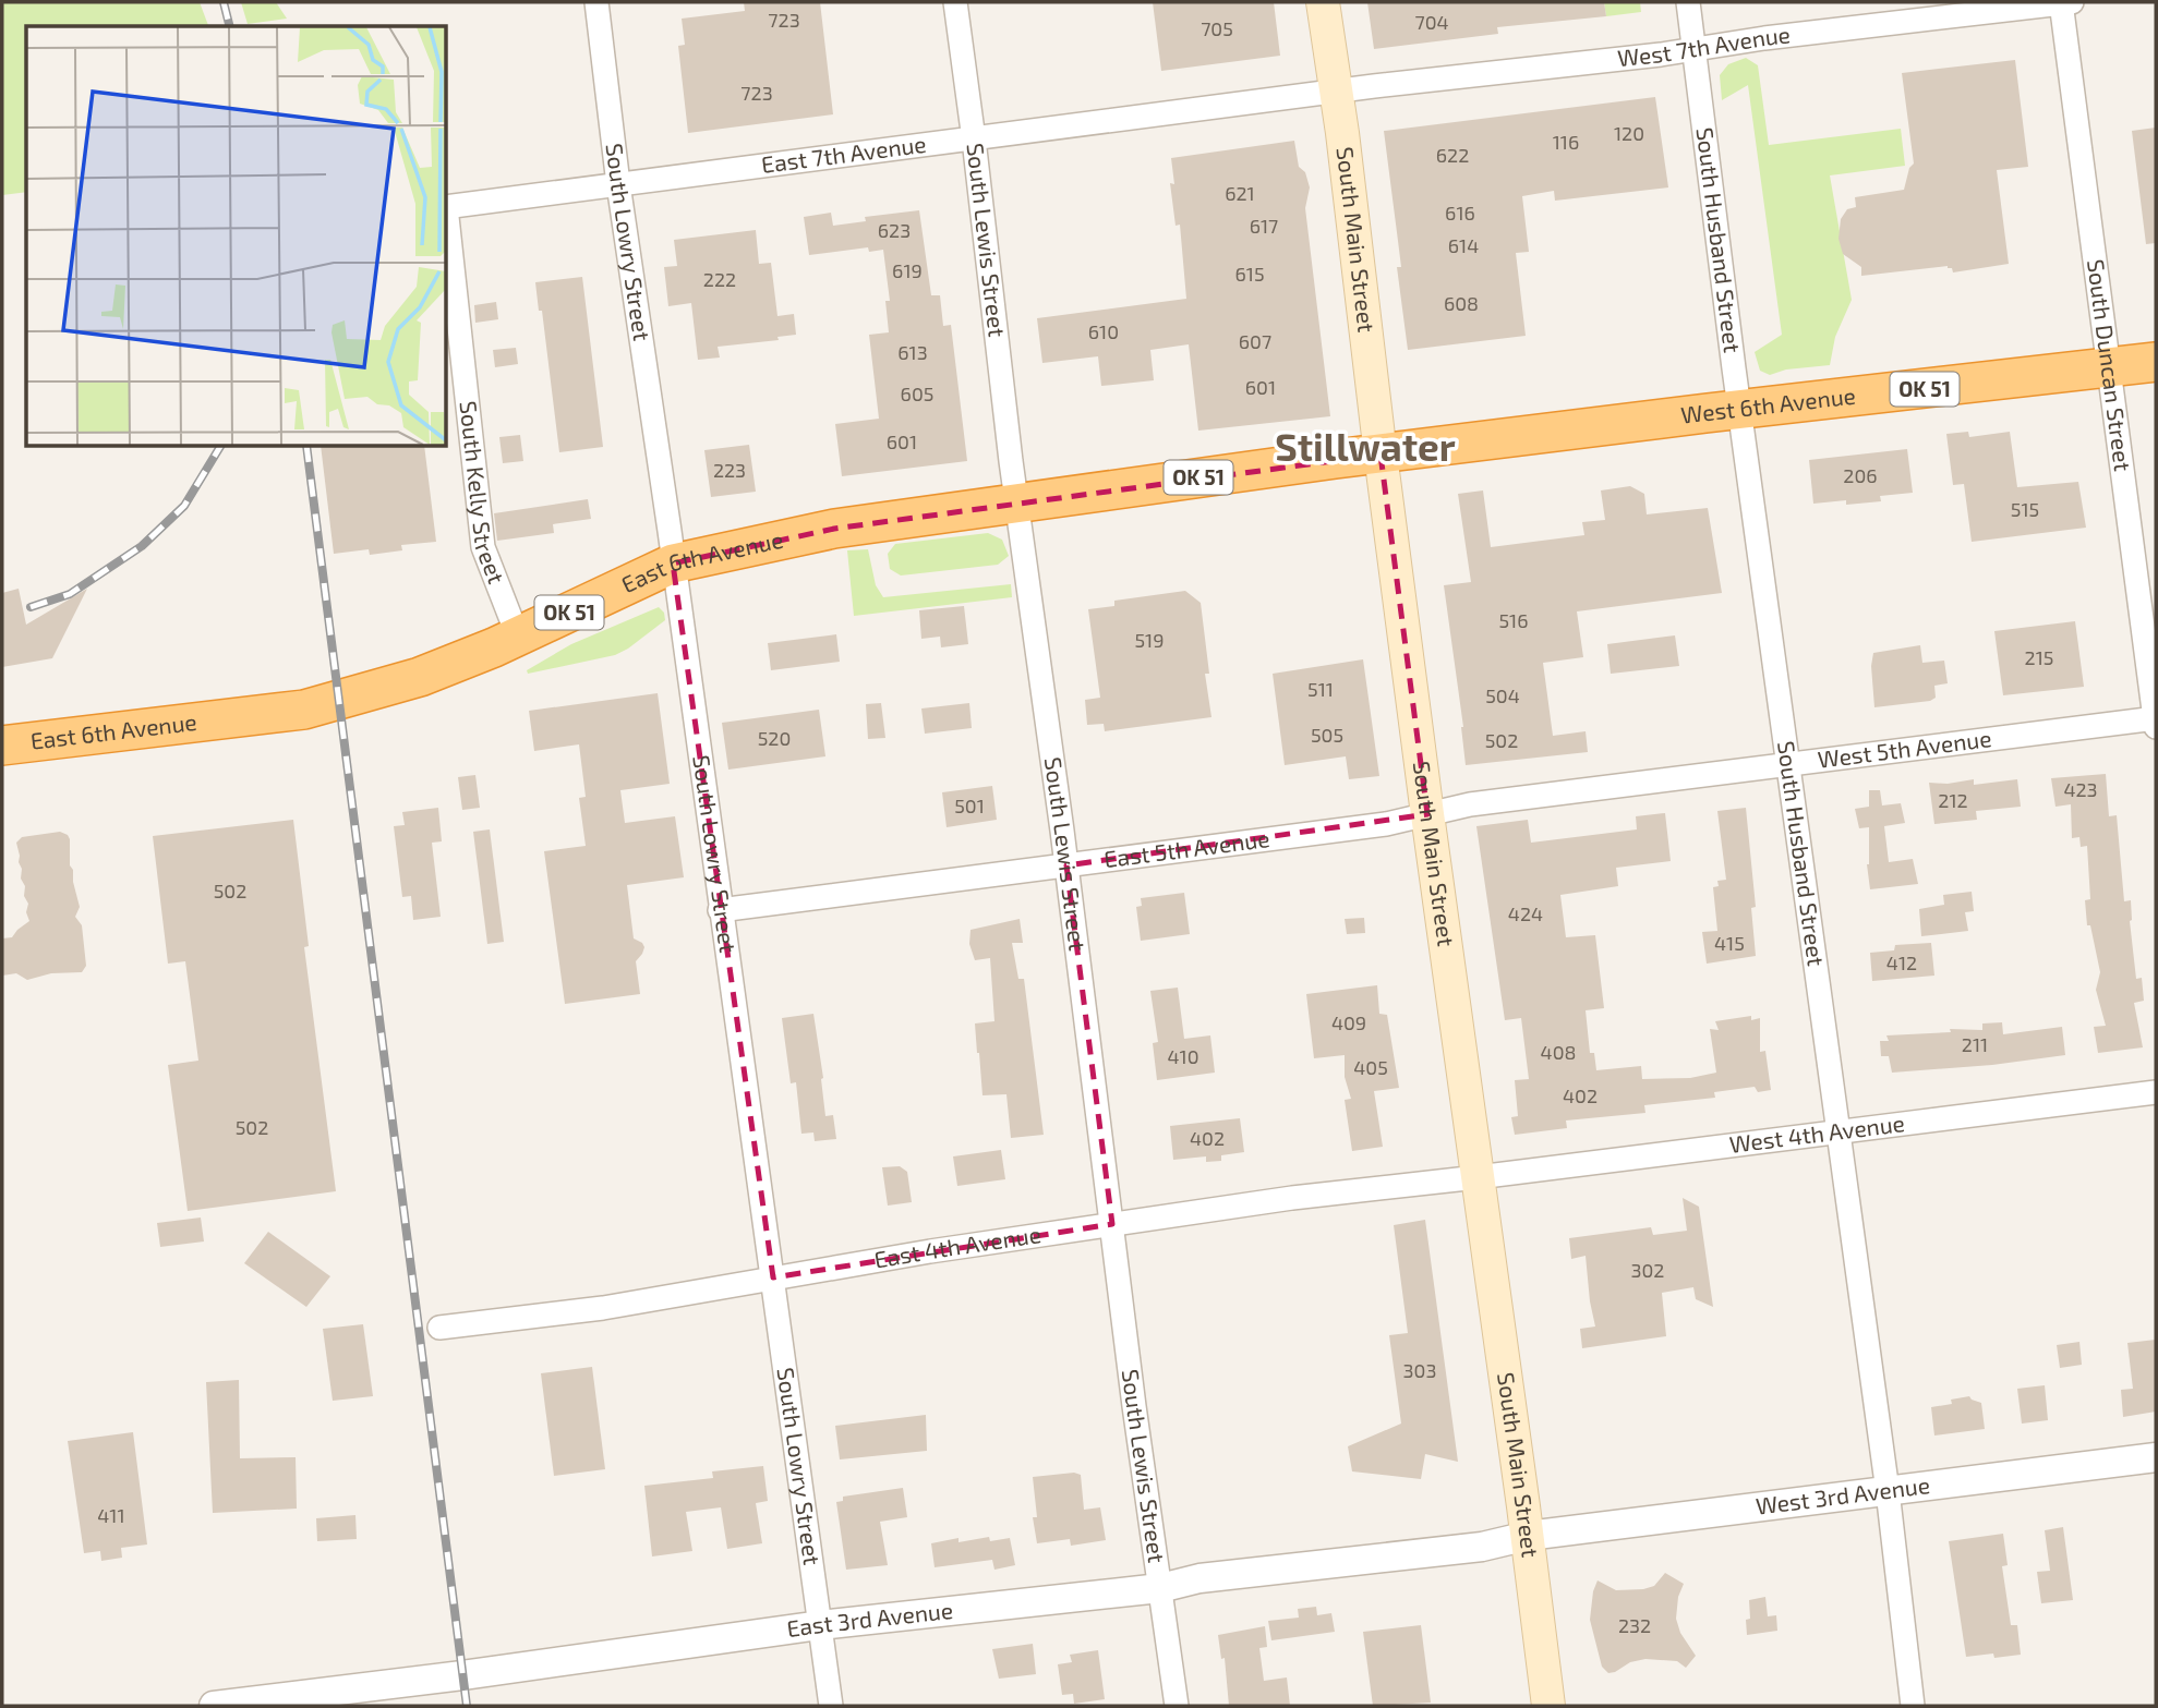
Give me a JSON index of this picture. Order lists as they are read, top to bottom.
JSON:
{
  "streets": {
    "highway": ["OK 51", "West 6th Avenue", "East 6th Avenue"],
    "main road": ["South Main Street"],
    "street": [
      "West 7th Avenue",
      "East 7th Avenue",
      "South Lewis Street",
      "South Husband Street",
      "South Lowry Street",
      "South Duncan Street",
      "South Kelly Street",
      "West 5th Avenue",
      "East 5th Avenue",
      "West 4th Avenue",
      "East 4th Avenue",
      "West 3rd Avenue",
      "East 3rd Avenue"
    ]
  },
  "crossings": [
    ["West 7th Avenue", "East 7th Avenue"],
    ["West 7th Avenue", "South Main Street"],
    ["West 7th Avenue", "South Husband Street"],
    ["West 7th Avenue", "South Duncan Street"],
    ["East 7th Avenue", "South Lewis Street"],
    ["East 7th Avenue", "South Main Street"],
    ["East 7th Avenue", "South Lowry Street"],
    ["South Lewis Street", "East 6th Avenue"],
    ["South Lewis Street", "East 5th Avenue"],
    ["South Lewis Street", "East 4th Avenue"],
    ["South Lewis Street", "East 3rd Avenue"],
    ["South Main Street", "West 6th Avenue"],
    ["South Main Street", "East 6th Avenue"],
    ["South Main Street", "West 5th Avenue"],
    ["South Main Street", "East 5th Avenue"],
    ["South Main Street", "West 4th Avenue"],
    ["South Main Street", "East 4th Avenue"],
    ["South Main Street", "West 3rd Avenue"],
    ["South Main Street", "East 3rd Avenue"],
    ["South Husband Street", "West 6th Avenue"],
    ["South Husband Street", "West 5th Avenue"],
    ["South Husband Street", "West 4th Avenue"],
    ["South Husband Street", "West 3rd Avenue"],
    ["South Lowry Street", "East 6th Avenue"],
    ["South Lowry Street", "East 5th Avenue"],
    ["South Lowry Street", "East 4th Avenue"],
    ["South Lowry Street", "East 3rd Avenue"],
    ["South Duncan Street", "West 6th Avenue"],
    ["South Duncan Street", "West 5th Avenue"],
    ["West 6th Avenue", "East 6th Avenue"],
    ["South Kelly Street", "East 6th Avenue"],
    ["West 5th Avenue", "East 5th Avenue"],
    ["West 4th Avenue", "East 4th Avenue"],
    ["West 3rd Avenue", "East 3rd Avenue"]
  ],
  "districts": ["Stillwater"],
  "house_numbers": [
    "723",
    "704",
    "705",
    "723",
    "120",
    "116",
    "622",
    "621",
    "616",
    "617",
    "623",
    "614",
    "619",
    "615",
    "222",
    "608",
    "610",
    "607",
    "613",
    "601",
    "605",
    "601",
    "223",
    "206",
    "515",
    "516",
    "519",
    "215",
    "511",
    "504",
    "505",
    "520",
    "502",
    "423",
    "212",
    "501",
    "502",
    "424",
    "415",
    "412",
    "409",
    "211",
    "408",
    "410",
    "405",
    "402",
    "502",
    "402",
    "302",
    "303",
    "411",
    "232"
  ]
}
